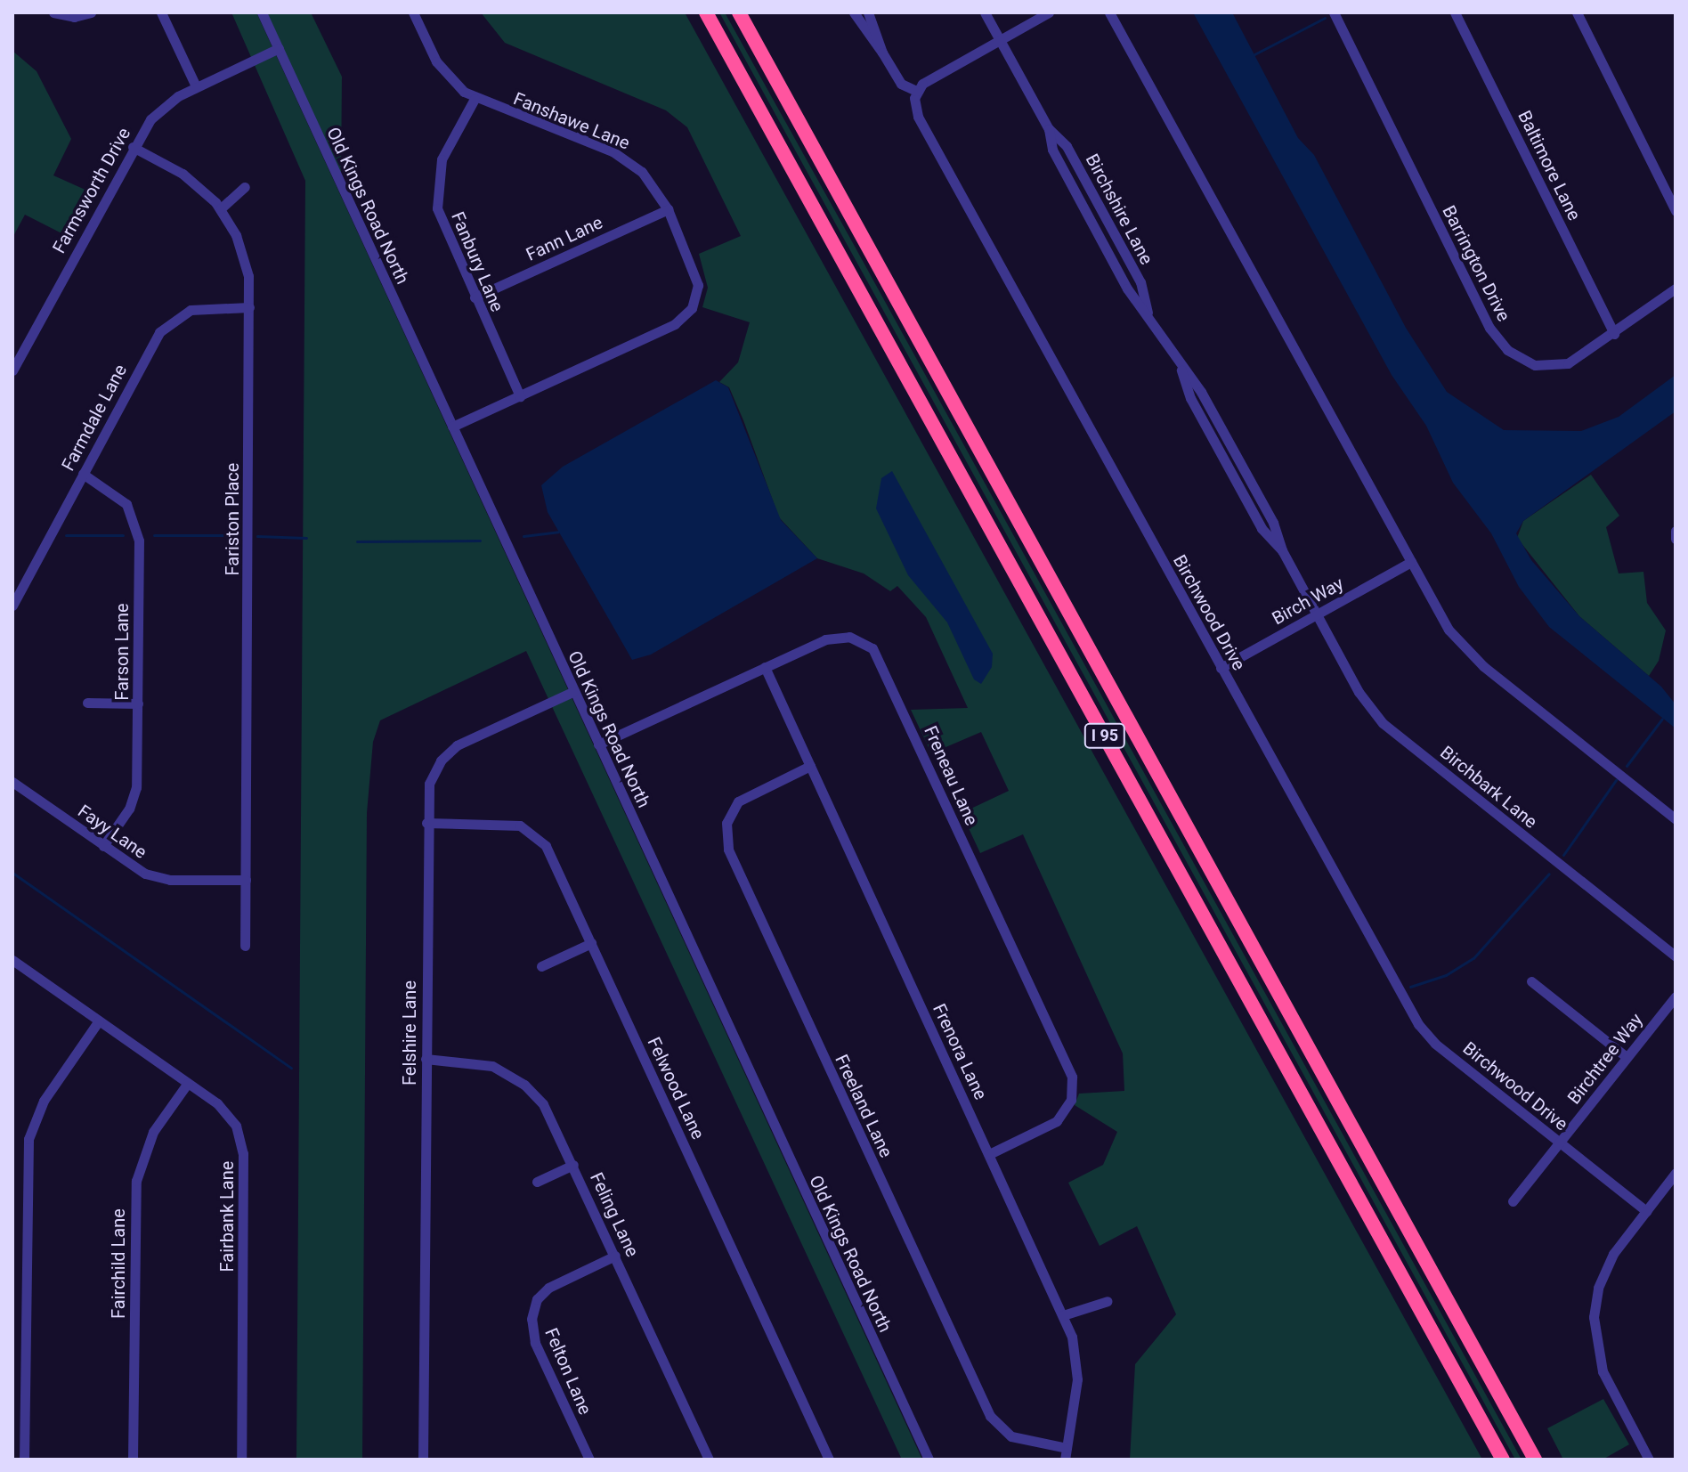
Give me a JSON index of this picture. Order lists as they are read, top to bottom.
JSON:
{
  "streets": {
    "highway": ["I 95"],
    "street": [
      "Fanshawe Lane",
      "Baltimore Lane",
      "Farmsworth Drive",
      "Old Kings Road North",
      "Birchshire Lane",
      "Fann Lane",
      "Fanbury Lane",
      "Barrington Drive",
      "Farmdale Lane",
      "Fariston Place",
      "Birch Way",
      "Birchwood Drive",
      "Farson Lane",
      "Freneau Lane",
      "Birchbark Lane",
      "Fayy Lane",
      "Felshire Lane",
      "Frenora Lane",
      "Birchtree Way",
      "Felwood Lane",
      "Freeland Lane",
      "Feling Lane",
      "Fairbank Lane",
      "Fairchild Lane",
      "Felton Lane"
    ]
  },
  "crossings": [
    ["Fanshawe Lane", "Old Kings Road North"],
    ["Fanshawe Lane", "Fann Lane"],
    ["Fanshawe Lane", "Fanbury Lane"],
    ["Baltimore Lane", "Barrington Drive"],
    ["Farmsworth Drive", "Old Kings Road North"],
    ["Farmsworth Drive", "Fariston Place"],
    ["Old Kings Road North", "Freneau Lane"],
    ["Old Kings Road North", "Felshire Lane"],
    ["Birchshire Lane", "Birch Way"],
    ["Birchshire Lane", "Birchbark Lane"],
    ["Fann Lane", "Fanbury Lane"],
    ["Farmdale Lane", "Fariston Place"],
    ["Farmdale Lane", "Farson Lane"],
    ["Fariston Place", "Fayy Lane"],
    ["Birch Way", "Birchwood Drive"],
    ["Birch Way", "Birchbark Lane"],
    ["Birchwood Drive", "Birchtree Way"],
    ["Farson Lane", "Fayy Lane"],
    ["Freneau Lane", "Frenora Lane"],
    ["Felshire Lane", "Felwood Lane"],
    ["Felshire Lane", "Feling Lane"],
    ["Frenora Lane", "Freeland Lane"],
    ["Feling Lane", "Felton Lane"],
    ["Fairbank Lane", "Fairchild Lane"]
  ]
}
